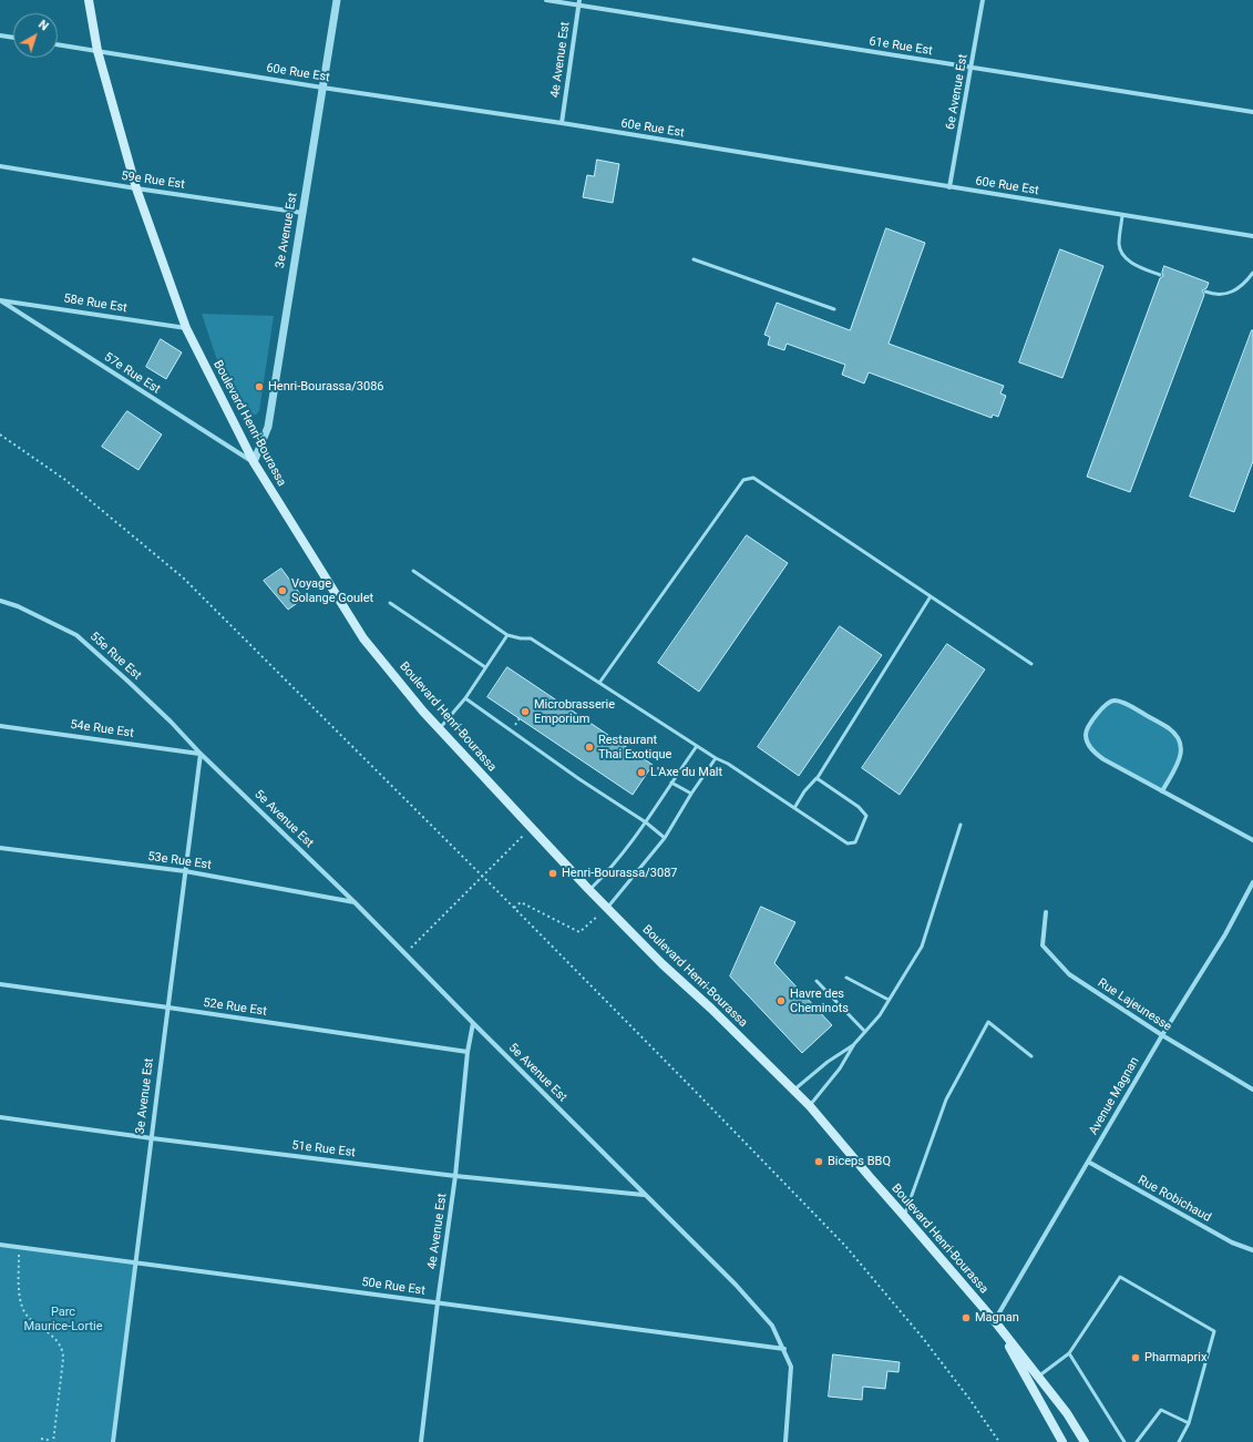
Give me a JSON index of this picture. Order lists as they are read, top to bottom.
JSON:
{
  "streets": {
    "main road": ["Boulevard Henri-Bourassa"],
    "street": [
      "61e Rue Est",
      "4e Avenue Est",
      "60e Rue Est",
      "6e Avenue Est",
      "59e Rue Est",
      "3e Avenue Est",
      "58e Rue Est",
      "57e Rue Est",
      "55e Rue Est",
      "54e Rue Est",
      "5e Avenue Est",
      "53e Rue Est",
      "Rue Lajeunesse",
      "52e Rue Est",
      "Avenue Magnan",
      "51e Rue Est",
      "Rue Robichaud",
      "50e Rue Est"
    ]
  },
  "crossings": [
    ["61e Rue Est", "4e Avenue Est"],
    ["61e Rue Est", "6e Avenue Est"],
    ["4e Avenue Est", "60e Rue Est"],
    ["4e Avenue Est", "5e Avenue Est"],
    ["4e Avenue Est", "52e Rue Est"],
    ["4e Avenue Est", "51e Rue Est"],
    ["4e Avenue Est", "50e Rue Est"],
    ["60e Rue Est", "6e Avenue Est"],
    ["60e Rue Est", "3e Avenue Est"],
    ["60e Rue Est", "Boulevard Henri-Bourassa"],
    ["59e Rue Est", "3e Avenue Est"],
    ["59e Rue Est", "Boulevard Henri-Bourassa"],
    ["3e Avenue Est", "57e Rue Est"],
    ["3e Avenue Est", "Boulevard Henri-Bourassa"],
    ["3e Avenue Est", "55e Rue Est"],
    ["3e Avenue Est", "54e Rue Est"],
    ["3e Avenue Est", "5e Avenue Est"],
    ["3e Avenue Est", "53e Rue Est"],
    ["3e Avenue Est", "52e Rue Est"],
    ["3e Avenue Est", "51e Rue Est"],
    ["3e Avenue Est", "50e Rue Est"],
    ["58e Rue Est", "57e Rue Est"],
    ["58e Rue Est", "Boulevard Henri-Bourassa"],
    ["57e Rue Est", "Boulevard Henri-Bourassa"],
    ["Boulevard Henri-Bourassa", "Avenue Magnan"],
    ["55e Rue Est", "54e Rue Est"],
    ["55e Rue Est", "5e Avenue Est"],
    ["54e Rue Est", "5e Avenue Est"],
    ["5e Avenue Est", "53e Rue Est"],
    ["5e Avenue Est", "51e Rue Est"],
    ["5e Avenue Est", "50e Rue Est"],
    ["Rue Lajeunesse", "Avenue Magnan"],
    ["Avenue Magnan", "Rue Robichaud"]
  ],
  "parks": ["Parc Maurice-Lortie"],
  "places": [
    "Henri-Bourassa/3086",
    "Voyage Solange Goulet",
    "Microbrasserie Emporium",
    "Restaurant Thai Exotique",
    "L'Axe du Malt",
    "Henri-Bourassa/3087",
    "Havre des Cheminots",
    "Biceps BBQ",
    "Magnan",
    "Pharmaprix"
  ],
  "north": "top right"
}
